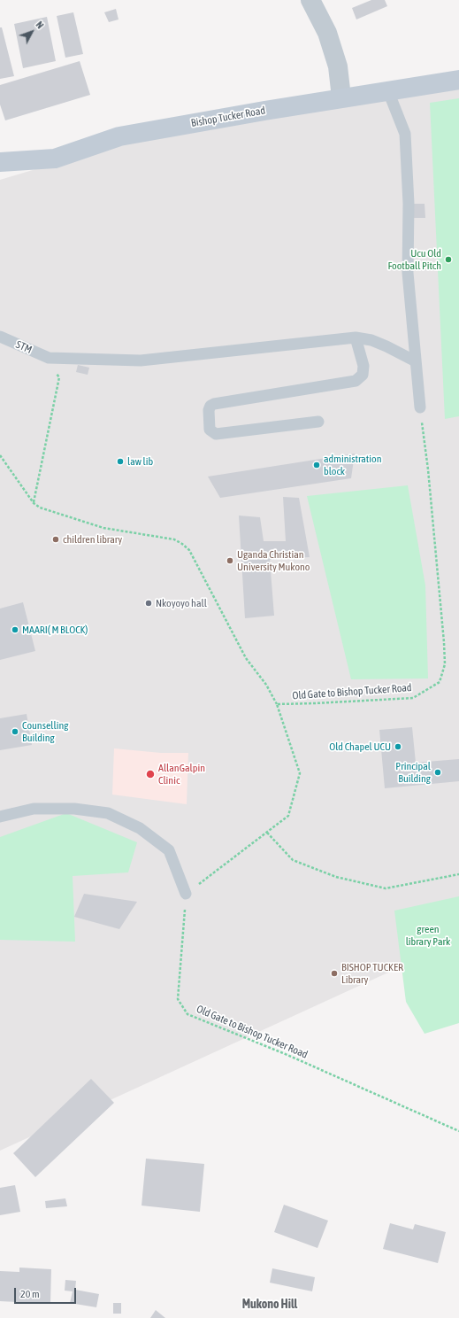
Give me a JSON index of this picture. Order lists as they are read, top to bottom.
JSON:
{
  "streets": {
    "main road": ["Bishop Tucker Road"],
    "lane": ["STM"],
    "path": ["Old Gate to Bishop Tucker Road"]
  },
  "districts": ["Mukono Hill"],
  "parks": ["green library Park"],
  "places": [
    "Ucu Old Football Pitch",
    "law lib",
    "administration block",
    "children library",
    "Uganda Christian University Mukono",
    "Nkoyoyo hall",
    "MAARI( M BLOCK)",
    "Counselling Building",
    "Old Chapel UCU",
    "Principal Building",
    "AllanGalpin Clinic",
    "BISHOP TUCKER Library"
  ],
  "scale_bar": "20 m",
  "north": "top right"
}
